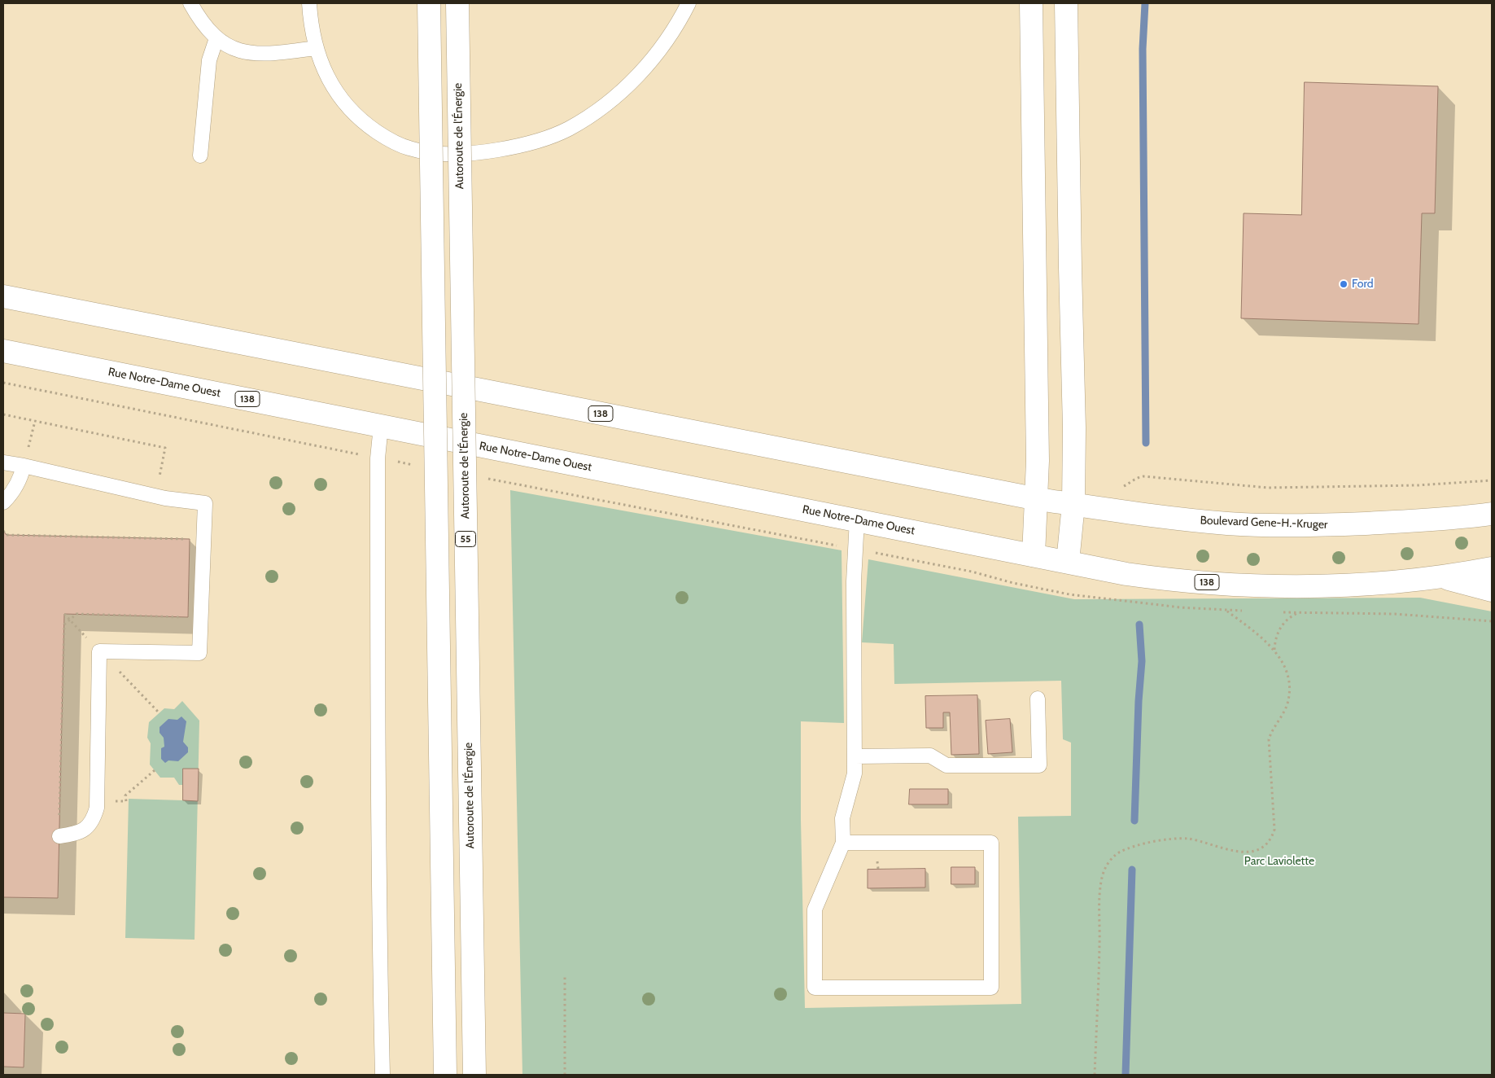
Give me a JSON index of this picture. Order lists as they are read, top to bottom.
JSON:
{
  "streets": {
    "main road": [
      "Autoroute de l'Énergie",
      "Rue Notre-Dame Ouest",
      "138",
      "Boulevard Gene-H.-Kruger",
      "55"
    ]
  },
  "crossings": [
    ["Rue Notre-Dame Ouest", "138"],
    ["138", "Boulevard Gene-H.-Kruger"]
  ],
  "parks": ["Parc Laviolette"],
  "places": ["Ford"]
}
